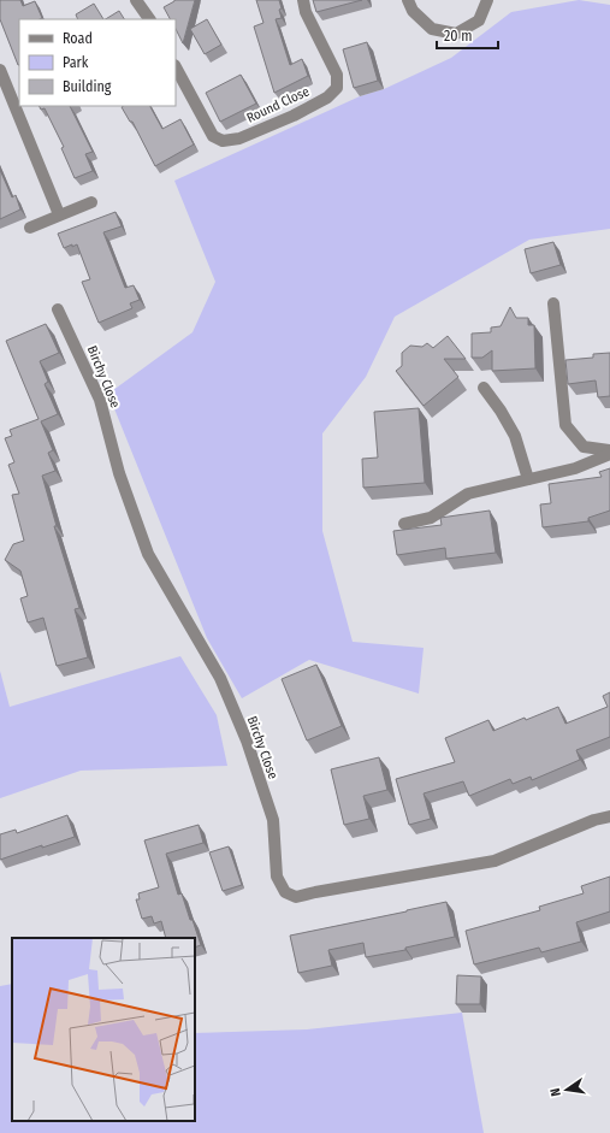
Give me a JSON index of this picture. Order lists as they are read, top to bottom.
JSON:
{
  "streets": {
    "street": ["Round Close", "Birchy Close"]
  },
  "legend": ["Road", "Park", "Building"],
  "scale_bar": "20 m",
  "north": "left"
}
